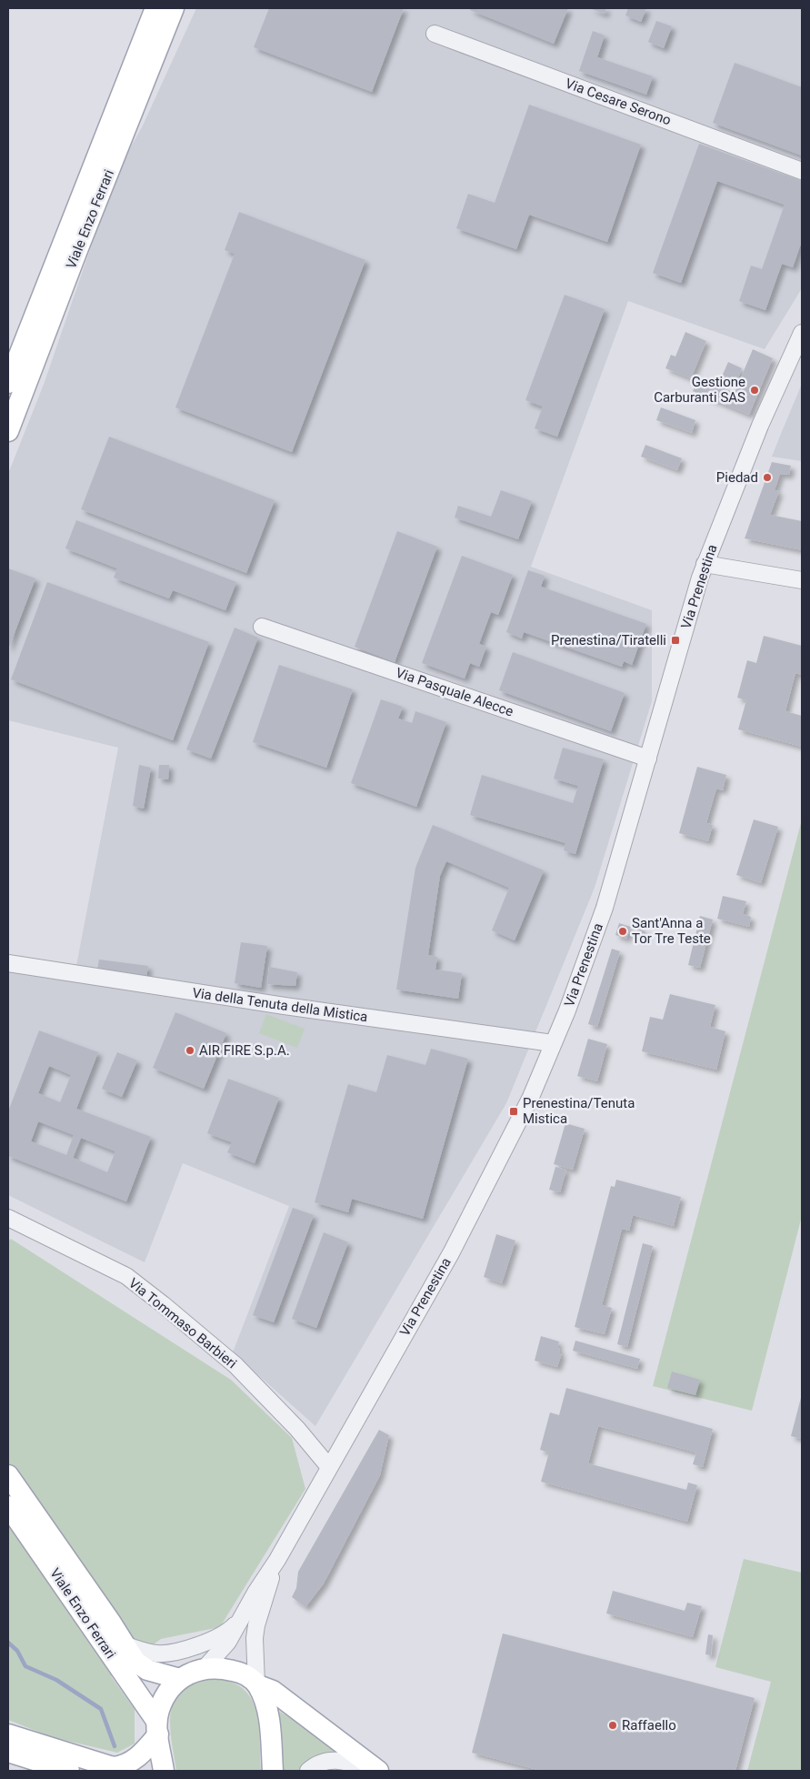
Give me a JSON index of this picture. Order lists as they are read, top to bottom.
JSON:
{
  "streets": {
    "main road": ["Viale Enzo Ferrari"],
    "street": [
      "Via Cesare Serono",
      "Via Prenestina",
      "Via Pasquale Alecce",
      "Via della Tenuta della Mistica",
      "Via Tommaso Barbieri"
    ]
  },
  "crossings": [
    ["Viale Enzo Ferrari", "Via Prenestina"],
    ["Via Prenestina", "Via Pasquale Alecce"],
    ["Via Prenestina", "Via della Tenuta della Mistica"],
    ["Via Prenestina", "Via Tommaso Barbieri"]
  ],
  "places": {
    "other": [
      "Gestione Carburanti SAS",
      "Piedad",
      "Sant'Anna a Tor Tre Teste",
      "AIR FIRE S.p.A.",
      "Raffaello"
    ],
    "transit": ["Prenestina/Tiratelli", "Prenestina/Tenuta Mistica"]
  }
}
